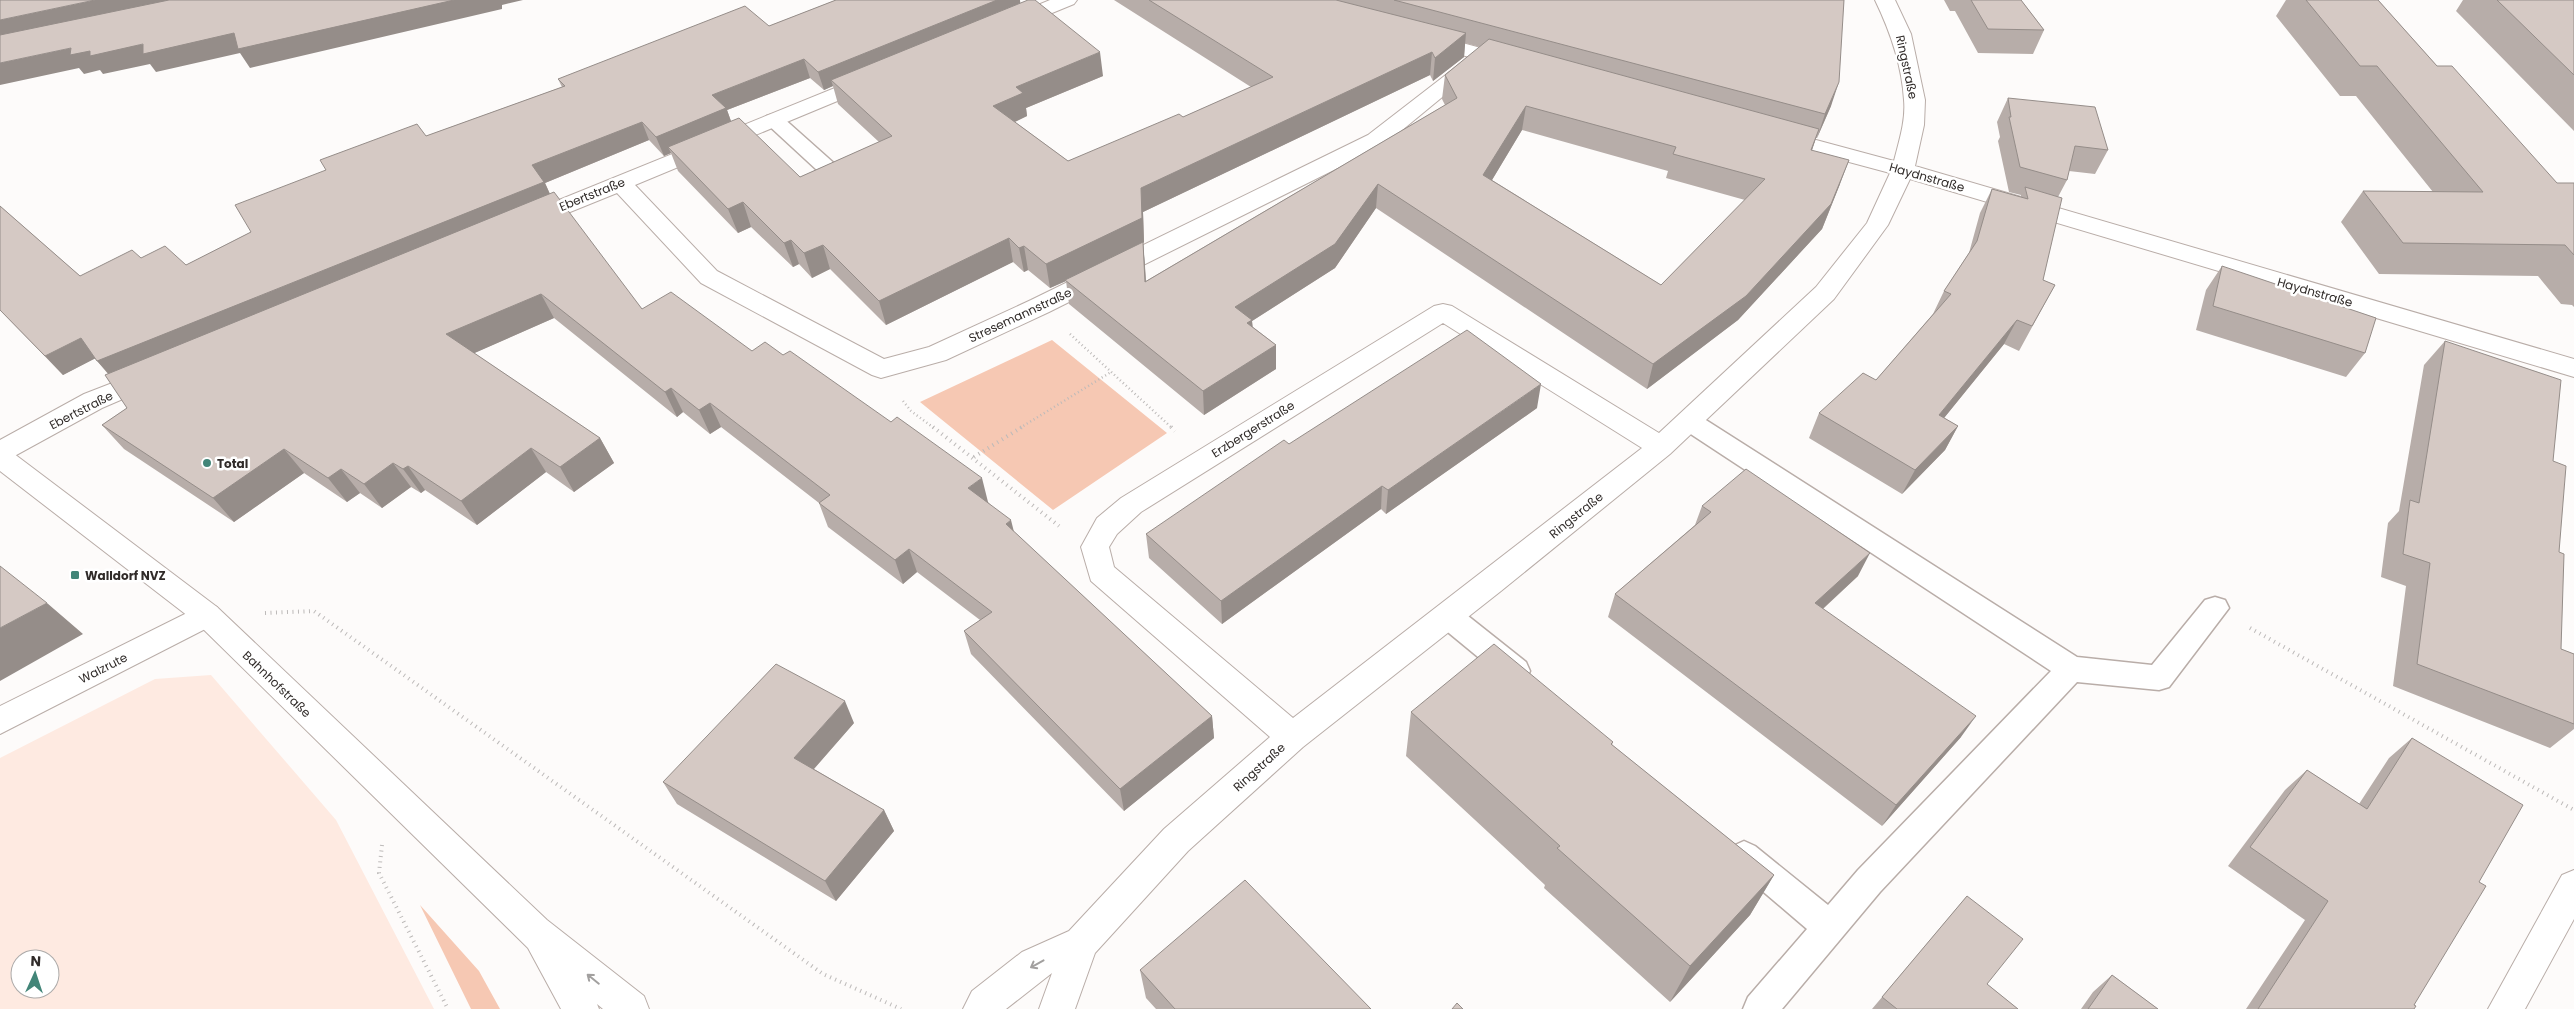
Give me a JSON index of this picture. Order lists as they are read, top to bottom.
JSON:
{
  "streets": {
    "street": [
      "Ringstraße",
      "Haydnstraße",
      "Ebertstraße",
      "Stresemannstraße",
      "Erzbergerstraße",
      "Walzrute",
      "Bahnhofstraße"
    ]
  },
  "crossings": [
    ["Ringstraße", "Haydnstraße"],
    ["Ringstraße", "Erzbergerstraße"],
    ["Walzrute", "Bahnhofstraße"]
  ],
  "places": {
    "other": ["Total"],
    "transit": ["Walldorf NVZ"]
  },
  "north": "top"
}
